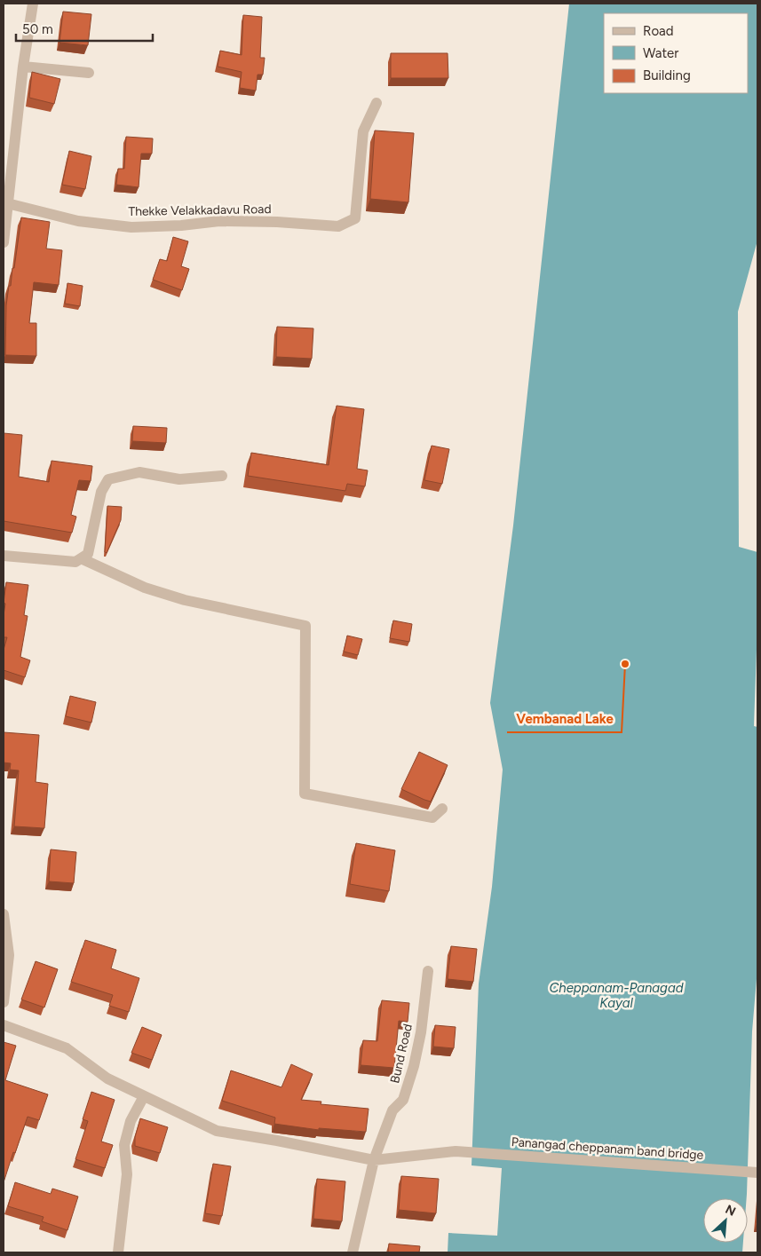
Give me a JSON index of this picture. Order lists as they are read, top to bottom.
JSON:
{
  "streets": {
    "street": ["Thekke Velakkadavu Road", "Bund Road", "Panangad cheppanam band bridge"]
  },
  "crossings": [
    ["Bund Road", "Panangad cheppanam band bridge"]
  ],
  "water": ["Cheppanam-Panagad Kayal"],
  "places": ["Vembanad Lake"],
  "legend": ["Road", "Water", "Building"],
  "scale_bar": "50 m",
  "north": "top right"
}
